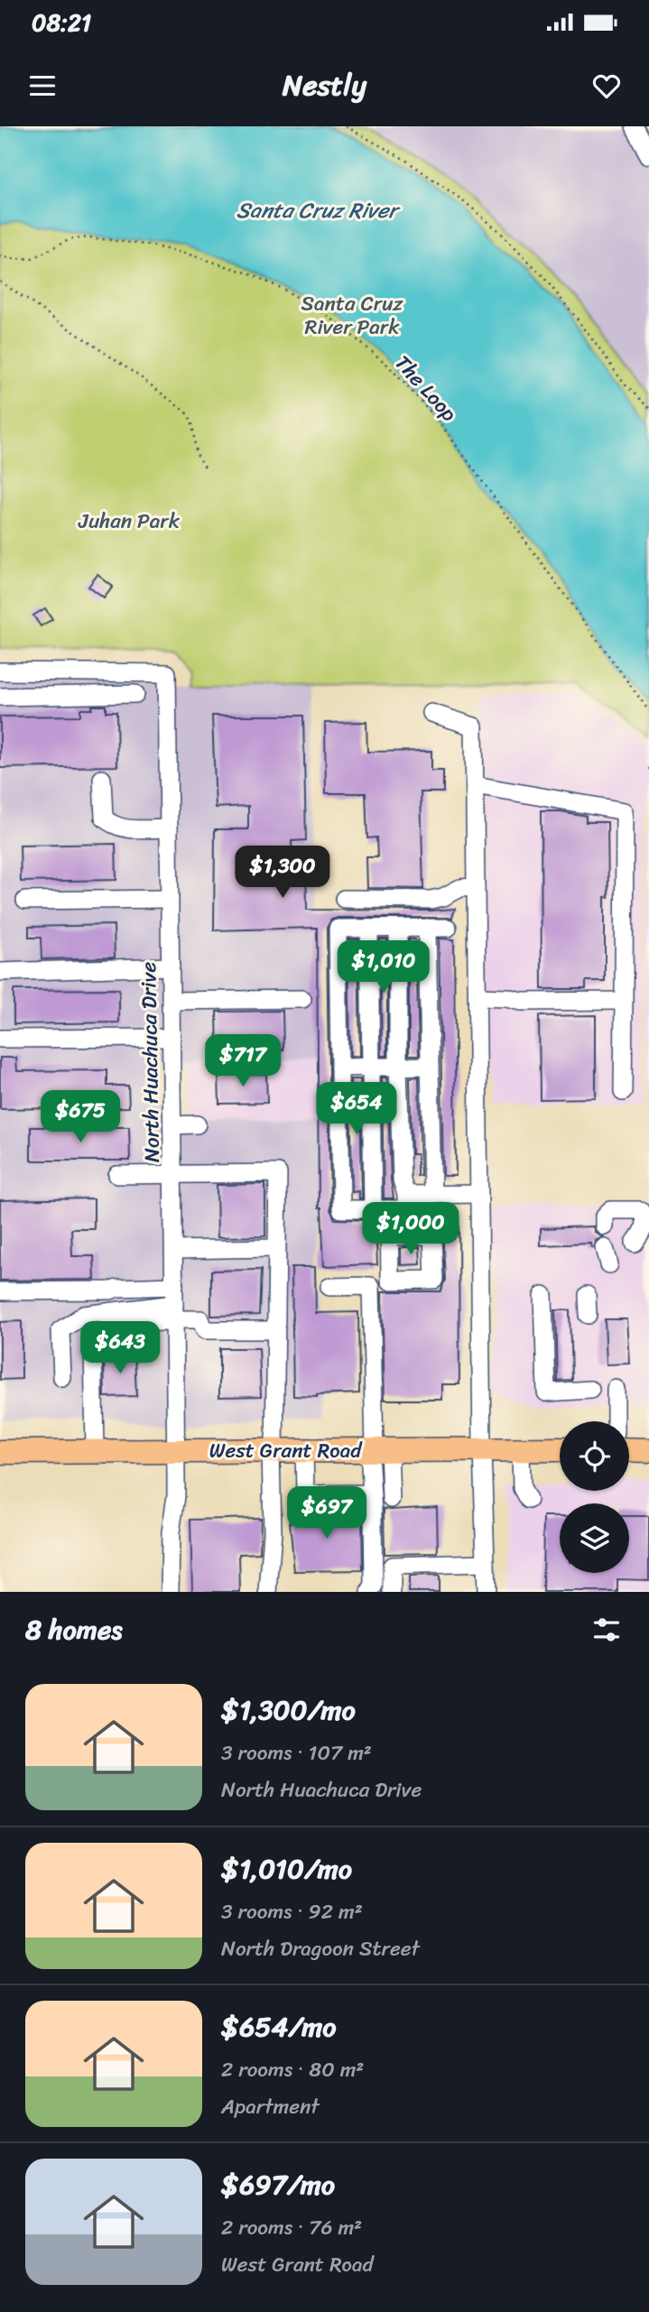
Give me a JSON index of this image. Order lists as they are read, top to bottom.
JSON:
{
  "streets": {
    "main road": ["West Grant Road"],
    "street": ["North Huachuca Drive"],
    "path": ["The Loop"]
  },
  "crossings": [
    ["North Huachuca Drive", "West Grant Road"]
  ],
  "water": ["Santa Cruz River"],
  "parks": ["Santa Cruz River Park", "Juhan Park"],
  "page": {
    "status": "08:21",
    "header": "Nestly",
    "price": [
      "$1,300",
      "$1,010",
      "$717",
      "$654",
      "$675",
      "$1,000",
      "$643",
      "$697"
    ],
    "heading": "8 homes",
    "list": [
      {
        "name": "$1,300/mo",
        "note": "3 rooms · 107 m² · North Huachuca Drive"
      },
      {
        "name": "$1,010/mo",
        "note": "3 rooms · 92 m² · North Dragoon Street"
      },
      {
        "name": "$654/mo",
        "note": "2 rooms · 80 m² · Apartment"
      },
      {
        "name": "$697/mo",
        "note": "2 rooms · 76 m² · West Grant Road"
      }
    ]
  }
}
